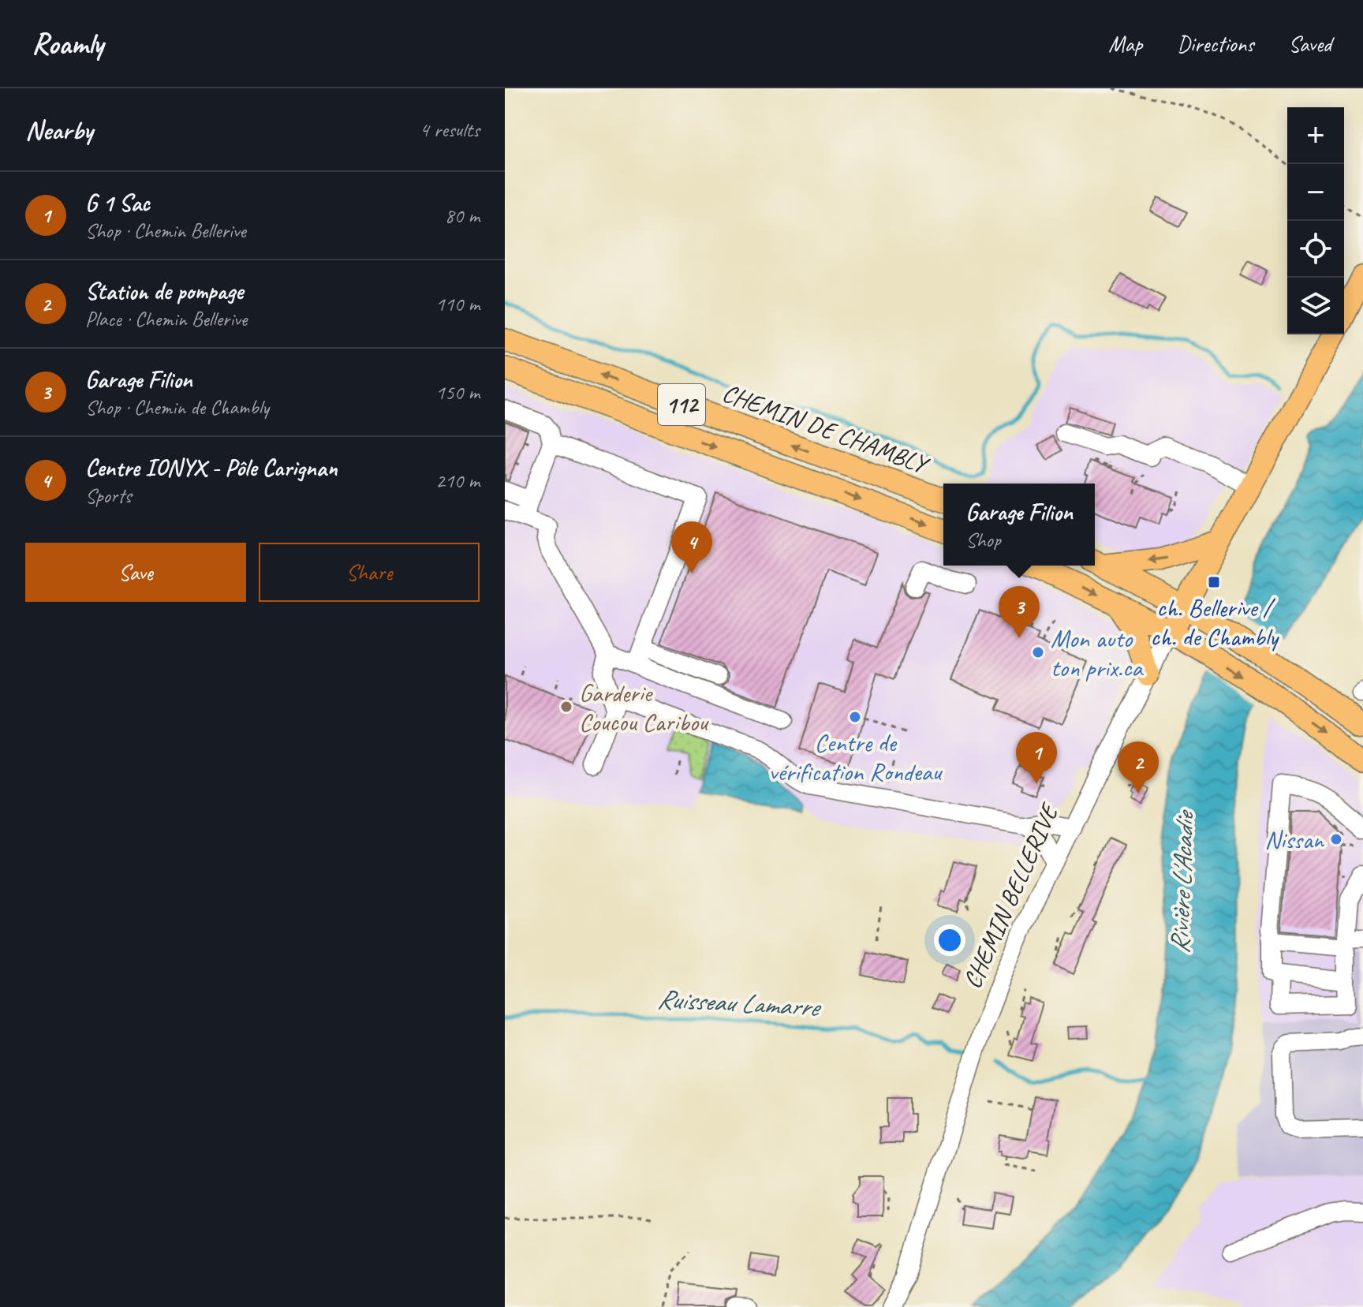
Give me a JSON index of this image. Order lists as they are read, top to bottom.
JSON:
{
  "streets": {
    "main road": ["112", "CHEMIN DE CHAMBLY", "CHEMIN BELLERIVE"]
  },
  "water": ["Rivière L'Acadie", "Ruisseau Lamarre"],
  "places": {
    "transit": ["ch. Bellerive / ch. de Chambly"],
    "other": [
      "Mon auto ton prix.ca",
      "Garderie Coucou Caribou",
      "Centre de vérification Rondeau",
      "Nissan"
    ]
  },
  "page": {
    "header": "Roamly",
    "nav": ["Map", "Directions", "Saved"],
    "heading": ["Nearby", "4 results"],
    "map_buttons": ["+", "−"],
    "list": [
      {
        "mark": "1",
        "name": "G 1 Sac",
        "note": "Shop · Chemin Bellerive",
        "value": "80 m"
      },
      {
        "mark": "2",
        "name": "Station de pompage",
        "note": "Place · Chemin Bellerive",
        "value": "110 m"
      },
      {
        "mark": "3",
        "name": "Garage Filion",
        "note": "Shop · Chemin de Chambly",
        "value": "150 m"
      },
      {
        "mark": "4",
        "name": "Centre IONYX - Pôle Carignan",
        "note": "Sports",
        "value": "210 m"
      }
    ],
    "popup": ["Garage Filion", "Shop"],
    "pins": [
      "4",
      "3",
      "1",
      "2"
    ],
    "buttons": ["Save", "Share"]
  }
}
